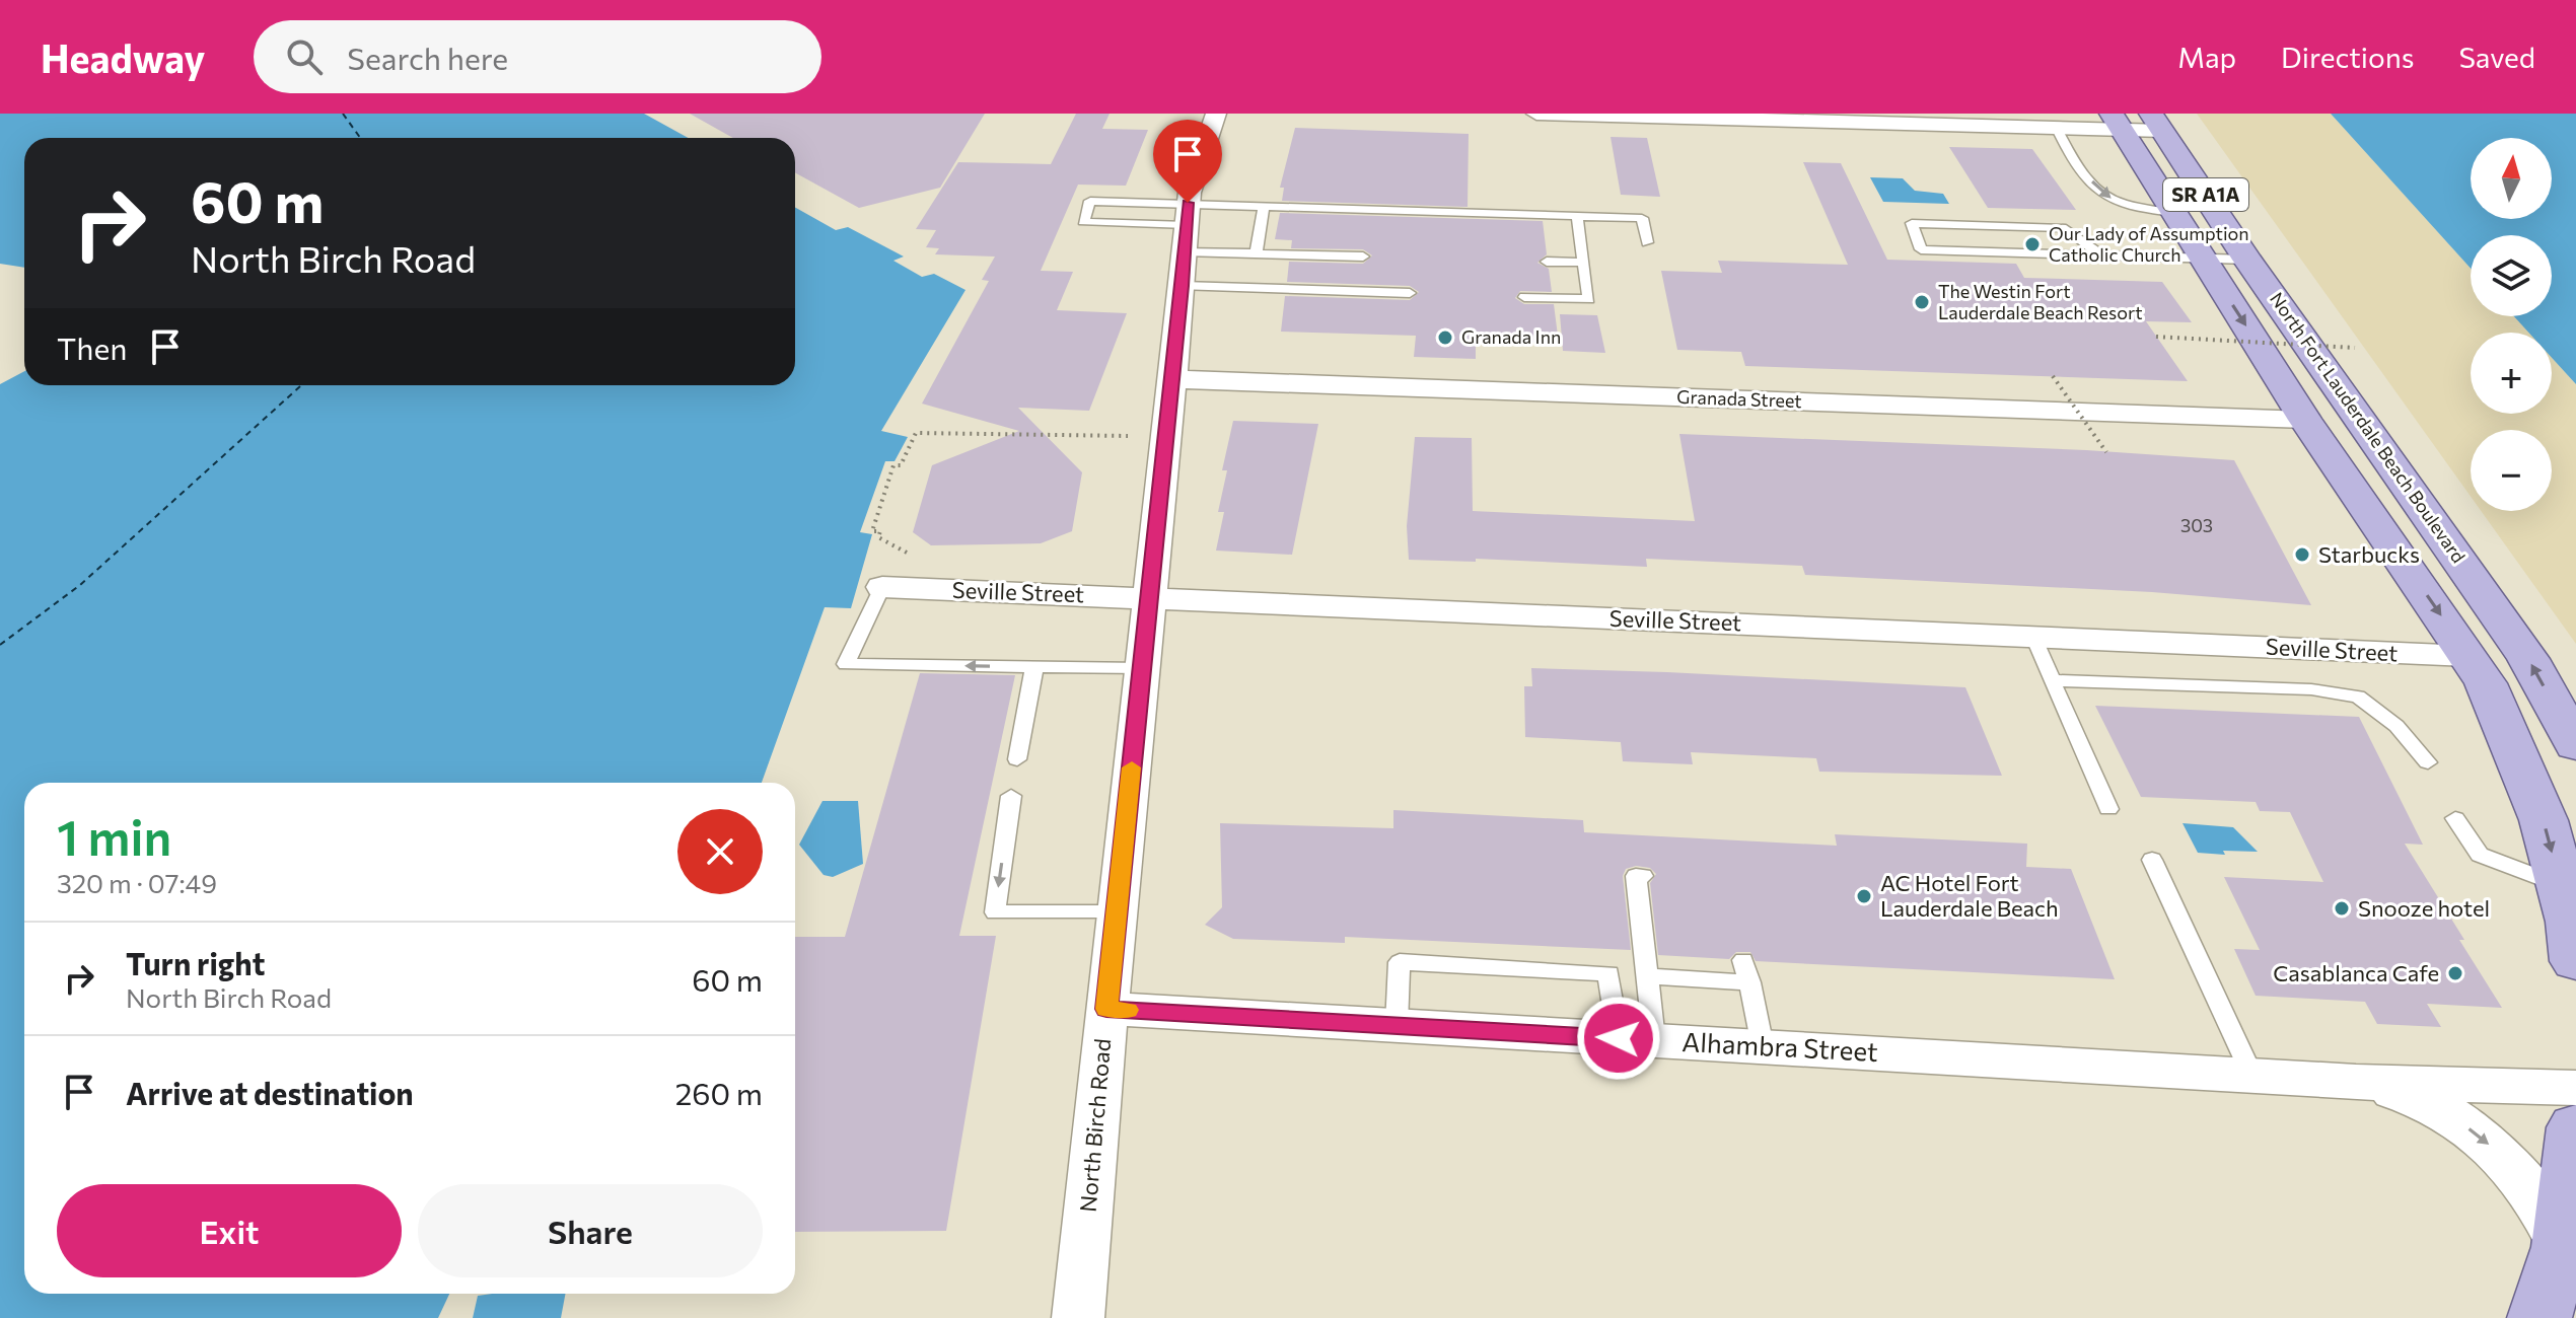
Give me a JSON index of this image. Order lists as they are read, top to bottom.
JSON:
{
  "streets": {
    "main road": ["SR A1A", "North Fort Lauderdale Beach Boulevard"],
    "street": [
      "Granada Street",
      "Seville Street",
      "Alhambra Street",
      "North Birch Road"
    ]
  },
  "crossings": [
    ["Granada Street", "North Fort Lauderdale Beach Boulevard"],
    ["Granada Street", "North Birch Road"],
    ["North Fort Lauderdale Beach Boulevard", "Seville Street"],
    ["Seville Street", "North Birch Road"],
    ["Alhambra Street", "North Birch Road"]
  ],
  "places": [
    "Our Lady of Assumption Catholic Church",
    "The Westin Fort Lauderdale Beach Resort",
    "Granada Inn",
    "Starbucks",
    "AC Hotel Fort Lauderdale Beach",
    "Snooze hotel",
    "Casablanca Cafe"
  ],
  "house_numbers": ["303"],
  "north": "top",
  "page": {
    "header": "Headway",
    "search": "Search here",
    "nav": ["Map", "Directions", "Saved"],
    "map_buttons": ["+", "−"],
    "turn": ["60 m", "North Birch Road"],
    "then": "Then",
    "heading": ["1 min", "320 m · 07:49"],
    "list": [
      {
        "name": "Turn right",
        "note": "North Birch Road",
        "value": "60 m"
      },
      {
        "name": "Arrive at destination",
        "value": "260 m"
      }
    ],
    "buttons": ["Exit", "Share"]
  }
}
